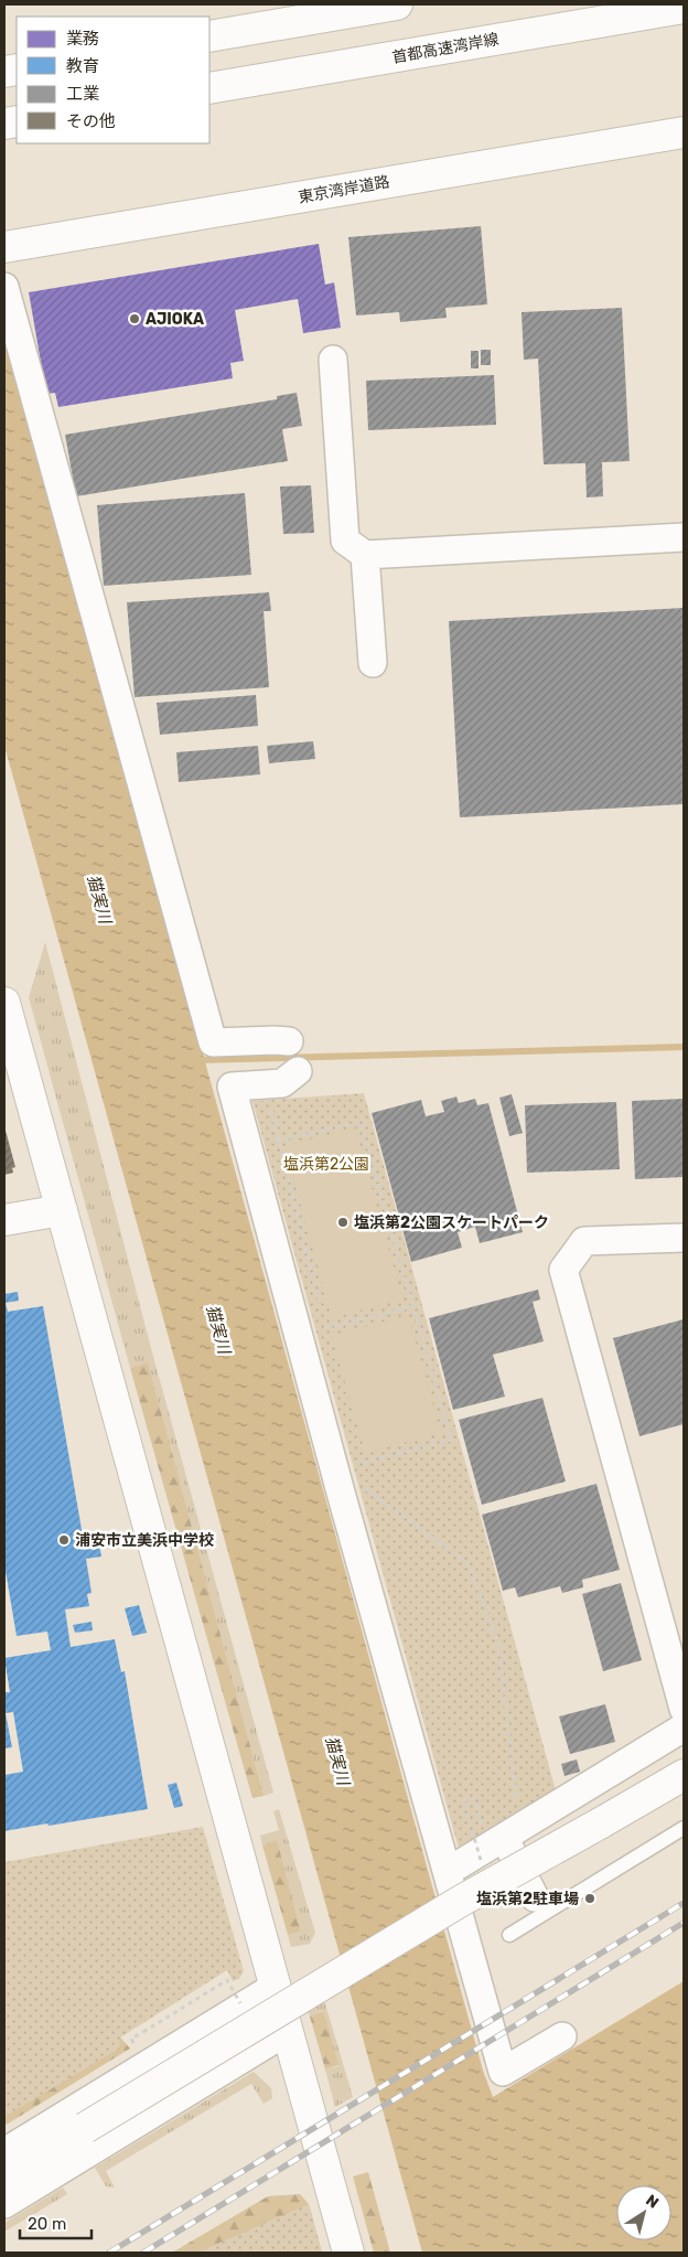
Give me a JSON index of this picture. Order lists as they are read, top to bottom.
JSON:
{
  "streets": {
    "main road": ["首都高速湾岸線", "東京湾岸道路"]
  },
  "water": ["猫実川"],
  "parks": ["塩浜第2公園"],
  "places": [
    "AJIOKA",
    "塩浜第2公園スケートパーク",
    "浦安市立美浜中学校",
    "塩浜第2駐車場"
  ],
  "legend": [
    "業務",
    "教育",
    "工業",
    "その他"
  ],
  "scale_bar": "20 m",
  "north": "top right"
}
